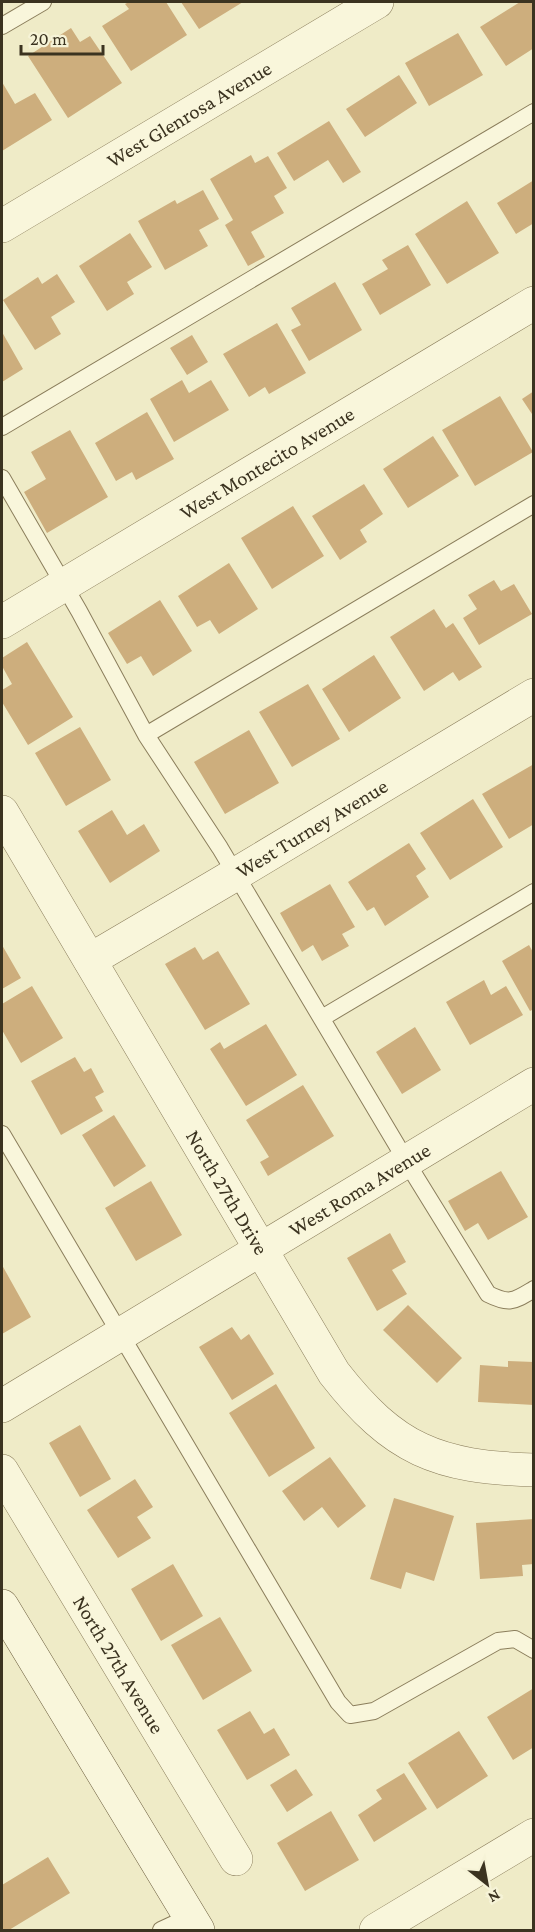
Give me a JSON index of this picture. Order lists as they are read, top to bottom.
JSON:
{
  "streets": {
    "street": [
      "West Glenrosa Avenue",
      "West Montecito Avenue",
      "West Turney Avenue",
      "West Roma Avenue",
      "North 27th Drive",
      "North 27th Avenue"
    ]
  },
  "crossings": [
    ["West Turney Avenue", "North 27th Drive"],
    ["West Roma Avenue", "North 27th Drive"]
  ],
  "scale_bar": "20 m",
  "north": "bottom right"
}
